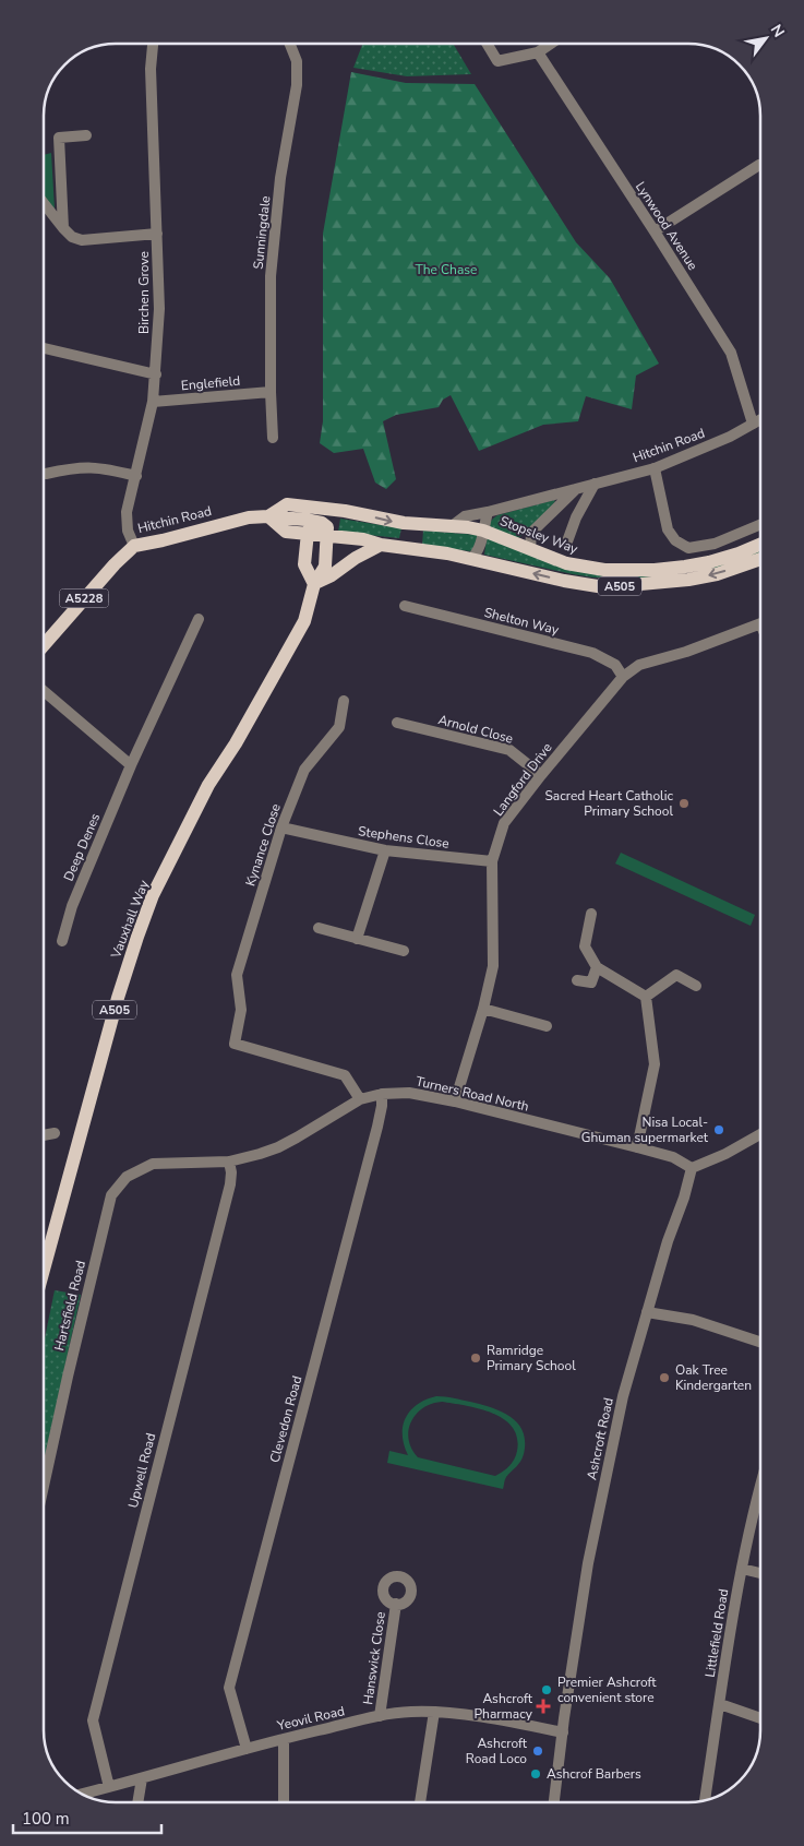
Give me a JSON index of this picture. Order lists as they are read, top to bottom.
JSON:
{
  "streets": {
    "main road": [
      "Hitchin Road",
      "Stopsley Way",
      "A505",
      "A5228",
      "Vauxhall Way"
    ],
    "street": [
      "Lynwood Avenue",
      "Sunningdale",
      "Birchen Grove",
      "Englefield",
      "Shelton Way",
      "Arnold Close",
      "Langford Drive",
      "Stephens Close",
      "Kynance Close",
      "Deep Denes",
      "Turners Road North",
      "Hartsfield Road",
      "Clevedon Road",
      "Ashcroft Road",
      "Upwell Road",
      "Littlefield Road",
      "Hanswick Close",
      "Yeovil Road"
    ]
  },
  "crossings": [
    ["Lynwood Avenue", "Hitchin Road"],
    ["Sunningdale", "Englefield"],
    ["Birchen Grove", "Englefield"],
    ["Birchen Grove", "Hitchin Road"],
    ["Hitchin Road", "Stopsley Way"],
    ["A505", "Vauxhall Way"],
    ["Shelton Way", "Langford Drive"],
    ["Arnold Close", "Langford Drive"],
    ["Langford Drive", "Stephens Close"],
    ["Langford Drive", "Turners Road North"],
    ["Stephens Close", "Kynance Close"],
    ["Kynance Close", "Turners Road North"],
    ["Turners Road North", "Hartsfield Road"],
    ["Turners Road North", "Clevedon Road"],
    ["Turners Road North", "Ashcroft Road"],
    ["Turners Road North", "Upwell Road"],
    ["Clevedon Road", "Yeovil Road"],
    ["Ashcroft Road", "Yeovil Road"],
    ["Upwell Road", "Yeovil Road"],
    ["Hanswick Close", "Yeovil Road"]
  ],
  "parks": ["The Chase"],
  "places": {
    "other": [
      "Sacred Heart Catholic Primary School",
      "Nisa Local- Ghuman supermarket",
      "Ramridge Primary School",
      "Oak Tree Kindergarten",
      "Premier Ashcroft convenient store",
      "Ashcroft Road Loco",
      "Ashcrof Barbers"
    ],
    "health": ["Ashcroft Pharmacy"]
  },
  "scale_bar": "100 m",
  "north": "top right"
}
